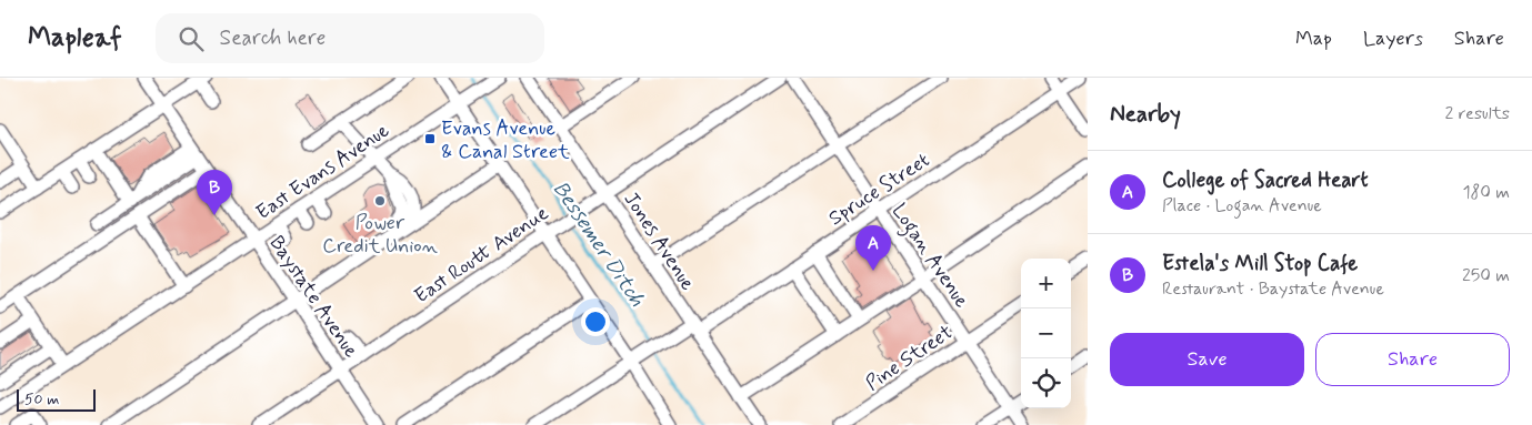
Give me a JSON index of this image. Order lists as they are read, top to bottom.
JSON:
{
  "streets": {
    "street": [
      "East Evans Avenue",
      "Spruce Street",
      "Jones Avenue",
      "East Routt Avenue",
      "Logan Avenue",
      "Baystate Avenue",
      "Pine Street"
    ]
  },
  "crossings": [
    ["East Evans Avenue", "Baystate Avenue"],
    ["Spruce Street", "Jones Avenue"],
    ["Spruce Street", "Logan Avenue"],
    ["Jones Avenue", "East Routt Avenue"],
    ["East Routt Avenue", "Baystate Avenue"],
    ["Logan Avenue", "Pine Street"]
  ],
  "water": ["Bessemer Ditch"],
  "places": {
    "transit": ["Evans Avenue & Canal Street"],
    "other": ["Power Credit Union"]
  },
  "scale_bar": "50 m",
  "page": {
    "header": "Mapleaf",
    "search": "Search here",
    "nav": ["Map", "Layers", "Share"],
    "heading": ["Nearby", "2 results"],
    "list": [
      {
        "mark": "A",
        "name": "College of Sacred Heart",
        "note": "Place · Logan Avenue",
        "value": "180 m"
      },
      {
        "mark": "B",
        "name": "Estela's Mill Stop Cafe",
        "note": "Restaurant · Baystate Avenue",
        "value": "250 m"
      }
    ],
    "pins": ["B", "A"],
    "map_buttons": ["+", "−"],
    "buttons": ["Save", "Share"],
    "scale": "50 m"
  }
}
